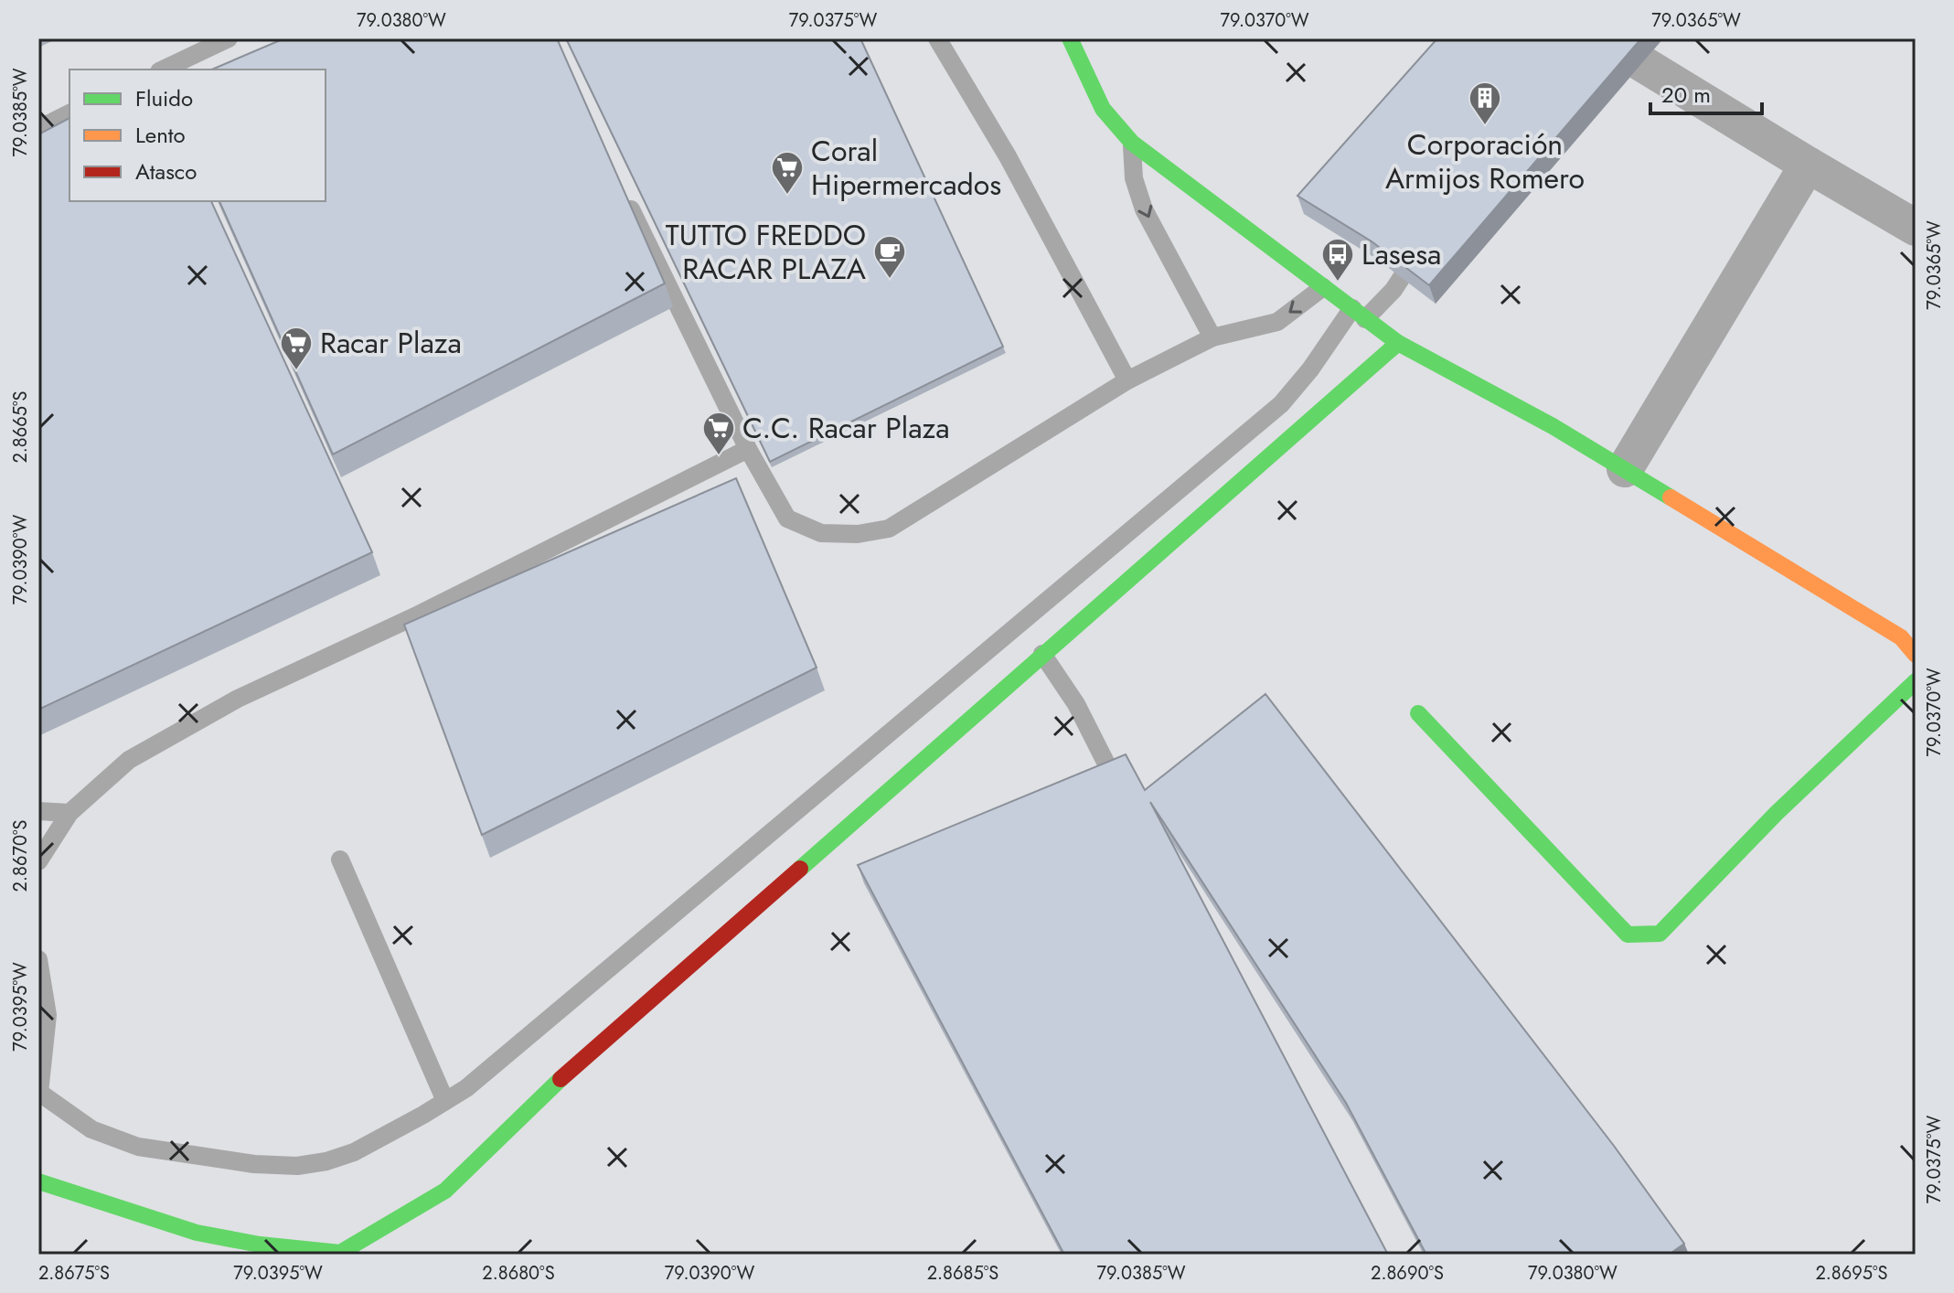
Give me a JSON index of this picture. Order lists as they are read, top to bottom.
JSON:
{
  "places": {
    "building": ["Corporación Armijos Romero"],
    "supermarket": ["Coral Hipermercados", "Racar Plaza", "C.C. Racar Plaza"],
    "cafe": ["TUTTO FREDDO RACAR PLAZA"],
    "bus stop": ["Lasesa"]
  },
  "legend": ["Fluido", "Lento", "Atasco"],
  "scale_bar": "20 m",
  "coordinates": [
    "79.0380°W",
    "79.0375°W",
    "79.0370°W",
    "79.0365°W",
    "79.0385°W",
    "2.8665°S",
    "79.0390°W",
    "2.8670°S",
    "79.0395°W",
    "2.8675°S",
    "2.8680°S",
    "2.8685°S",
    "2.8690°S",
    "2.8695°S"
  ]
}
